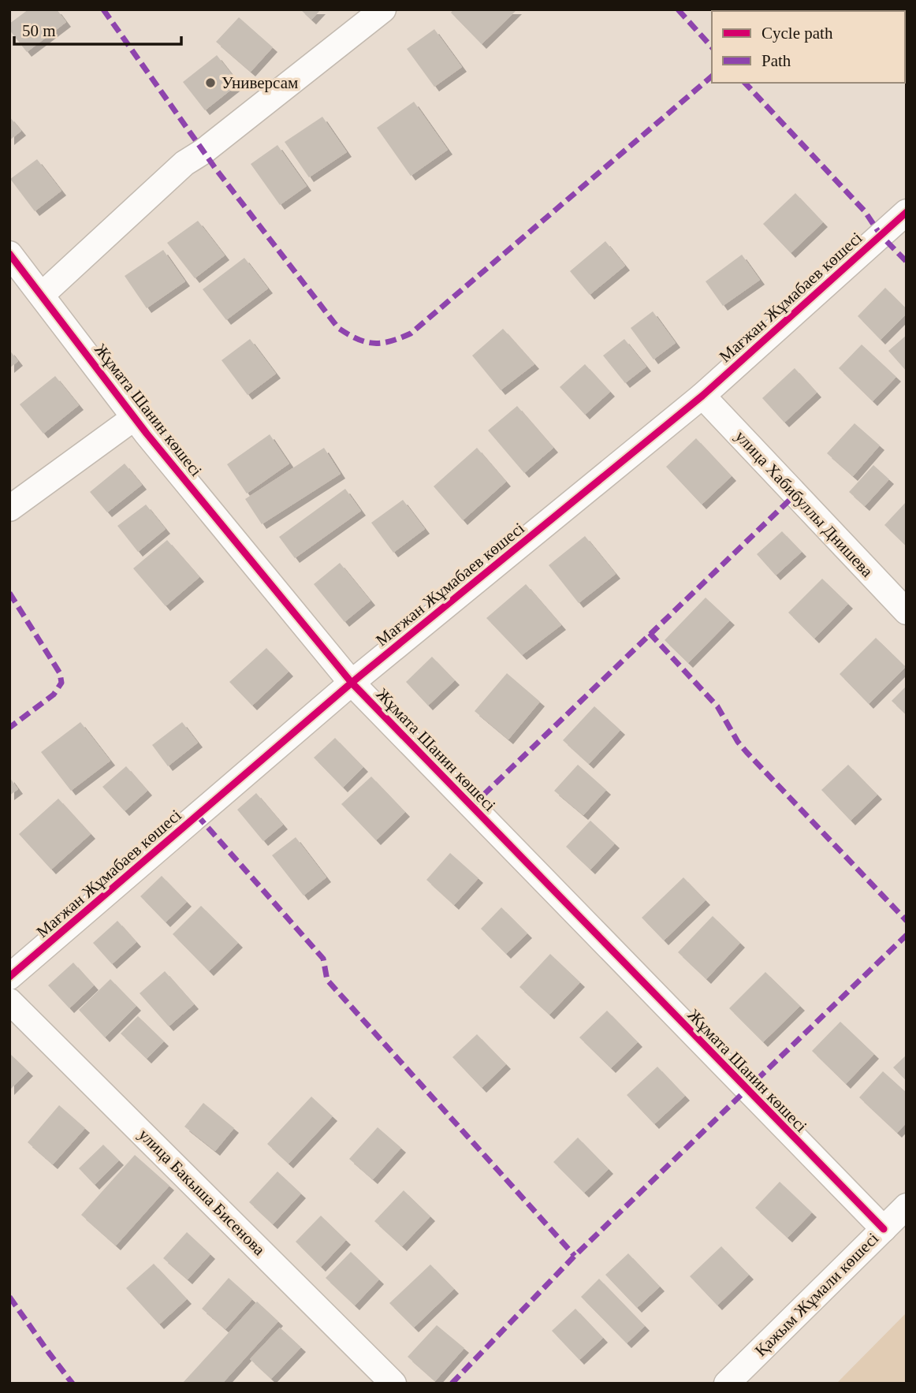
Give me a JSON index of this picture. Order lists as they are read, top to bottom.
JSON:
{
  "streets": {
    "street": [
      "Мағжан Жұмабаев көшесі",
      "Жұмата Шанин көшесі",
      "улица Хабибуллы Днишева",
      "улица Бакыша Бисенова",
      "Қажым Жұмали көшесі"
    ]
  },
  "crossings": [
    ["Мағжан Жұмабаев көшесі", "Жұмата Шанин көшесі"],
    ["Мағжан Жұмабаев көшесі", "улица Хабибуллы Днишева"],
    ["Жұмата Шанин көшесі", "Қажым Жұмали көшесі"]
  ],
  "places": ["Универсам"],
  "legend": ["Cycle path", "Path"],
  "scale_bar": "50 m"
}
